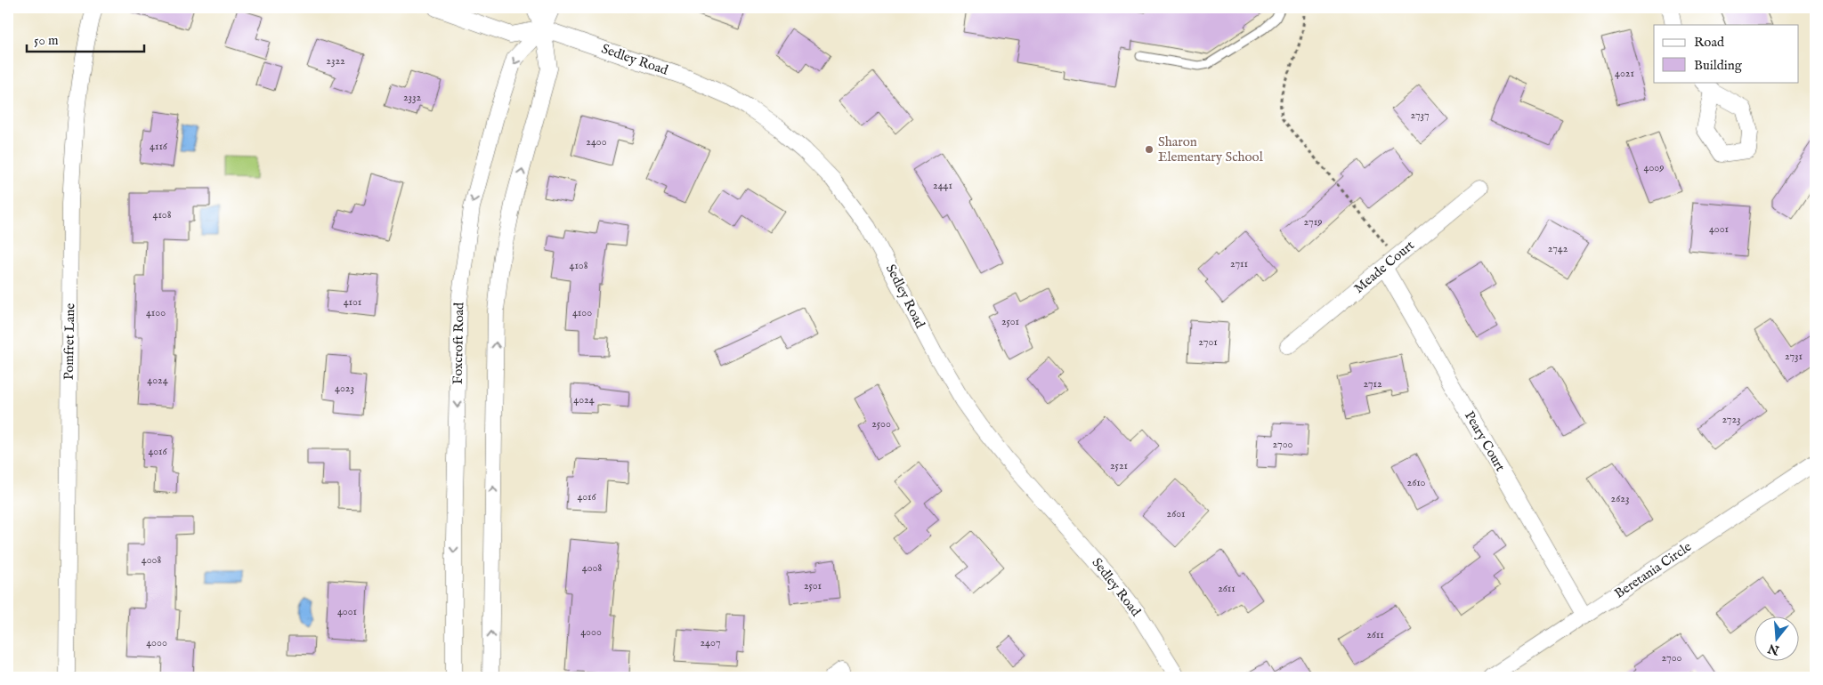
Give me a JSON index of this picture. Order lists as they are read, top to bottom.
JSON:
{
  "streets": {
    "street": [
      "Sedley Road",
      "Meade Court",
      "Pomfret Lane",
      "Foxcroft Road",
      "Peary Court",
      "Beretania Circle"
    ]
  },
  "crossings": [
    ["Sedley Road", "Foxcroft Road"],
    ["Meade Court", "Peary Court"],
    ["Peary Court", "Beretania Circle"]
  ],
  "places": ["Sharon Elementary School"],
  "house_numbers": [
    "2322",
    "4021",
    "2332",
    "2737",
    "2400",
    "4116",
    "4009",
    "2441",
    "4108",
    "2719",
    "4001",
    "2742",
    "2711",
    "4108",
    "4101",
    "4100",
    "4100",
    "2501",
    "2701",
    "2731",
    "4024",
    "2712",
    "4023",
    "4024",
    "2723",
    "2500",
    "2700",
    "4016",
    "2521",
    "2610",
    "4016",
    "2623",
    "2601",
    "4008",
    "4008",
    "2501",
    "2611",
    "4001",
    "4000",
    "2611",
    "4000",
    "2407",
    "2700"
  ],
  "legend": ["Road", "Building"],
  "scale_bar": "50 m",
  "north": "bottom"
}
